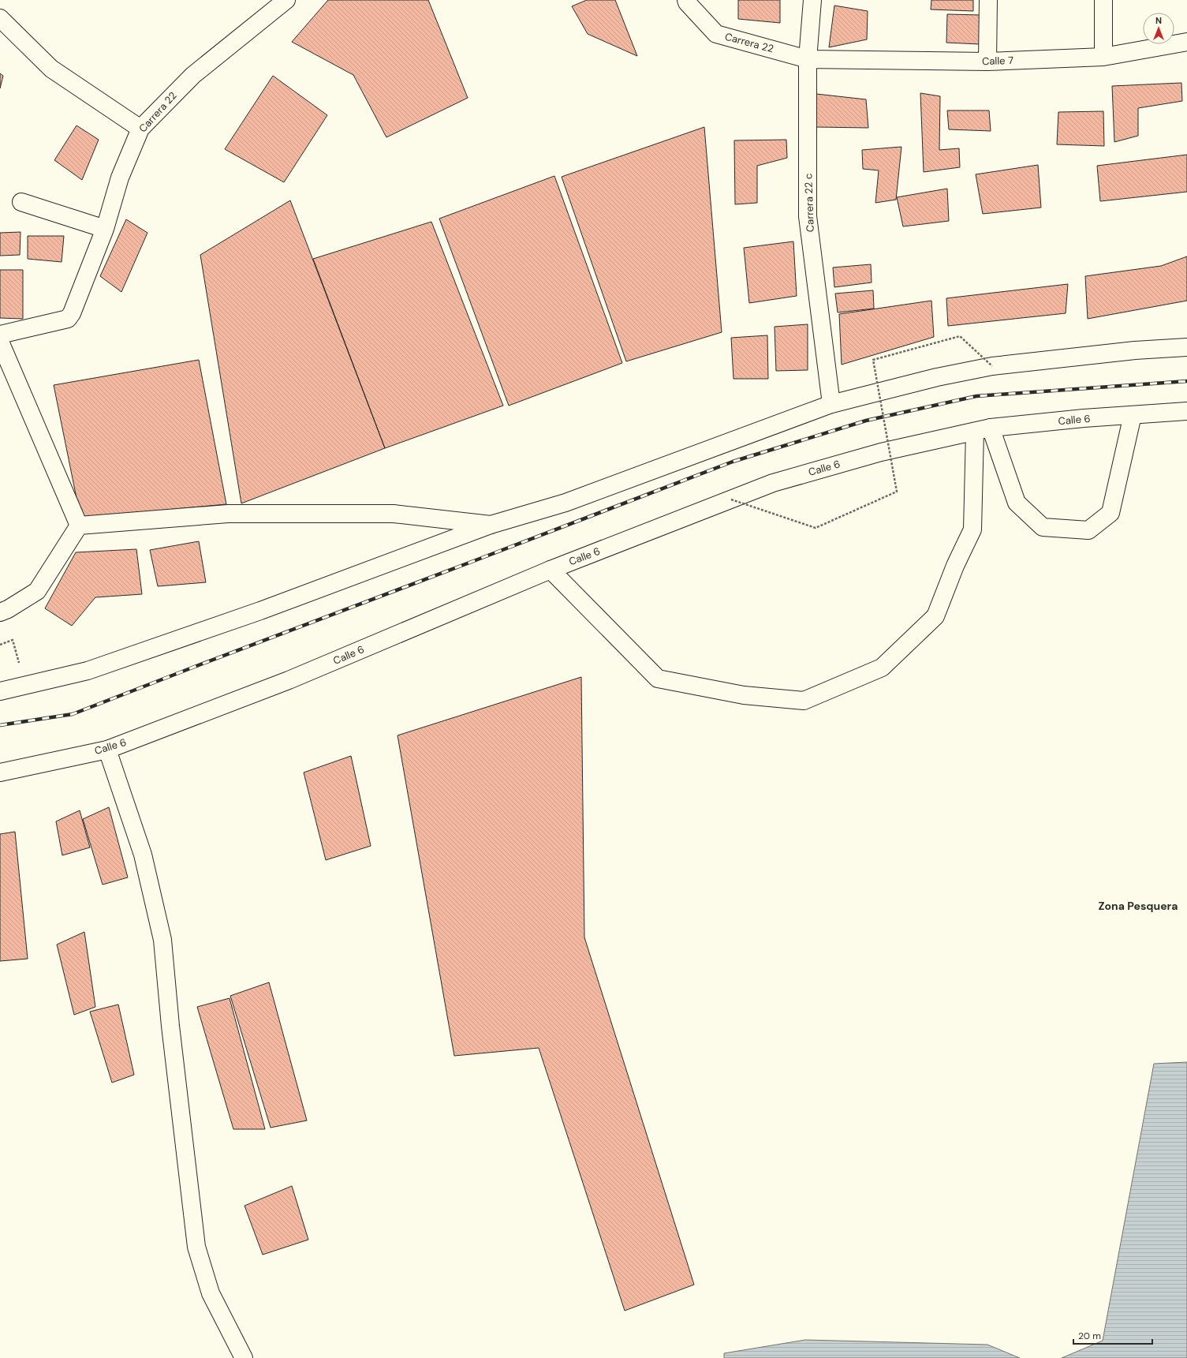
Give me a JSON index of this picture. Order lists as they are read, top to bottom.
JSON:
{
  "streets": {
    "main road": [
      "Carrera 22",
      "Calle 7",
      "Carrera 22 c",
      "Calle 6"
    ]
  },
  "crossings": [
    ["Carrera 22", "Calle 7"],
    ["Carrera 22", "Carrera 22 c"],
    ["Calle 7", "Carrera 22 c"]
  ],
  "districts": ["Zona Pesquera"],
  "scale_bar": "20 m",
  "north": "top"
}
